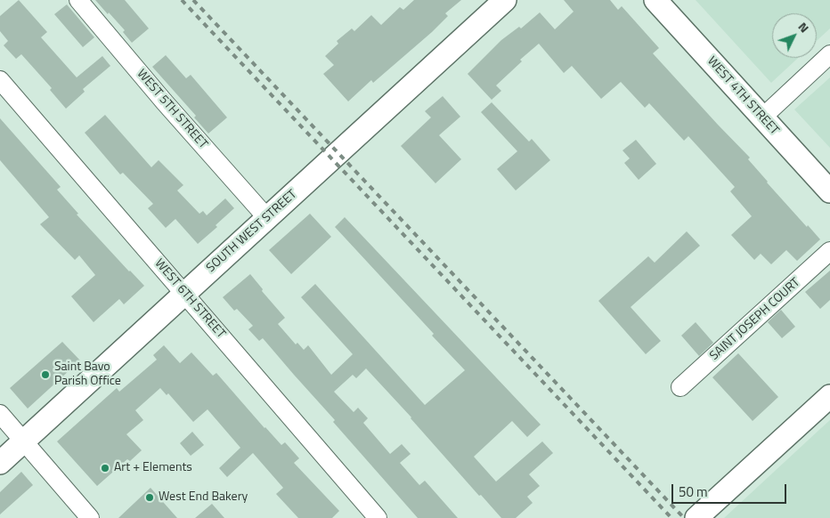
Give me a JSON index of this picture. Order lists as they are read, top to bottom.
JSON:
{
  "streets": {
    "street": [
      "WEST 4TH STREET",
      "WEST 5TH STREET",
      "SOUTH WEST STREET",
      "WEST 6TH STREET",
      "SAINT JOSEPH COURT"
    ]
  },
  "crossings": [
    ["WEST 5TH STREET", "SOUTH WEST STREET"],
    ["SOUTH WEST STREET", "WEST 6TH STREET"]
  ],
  "places": ["Saint Bavo Parish Office", "Art + Elements", "West End Bakery"],
  "scale_bar": "50 m",
  "north": "top right"
}
